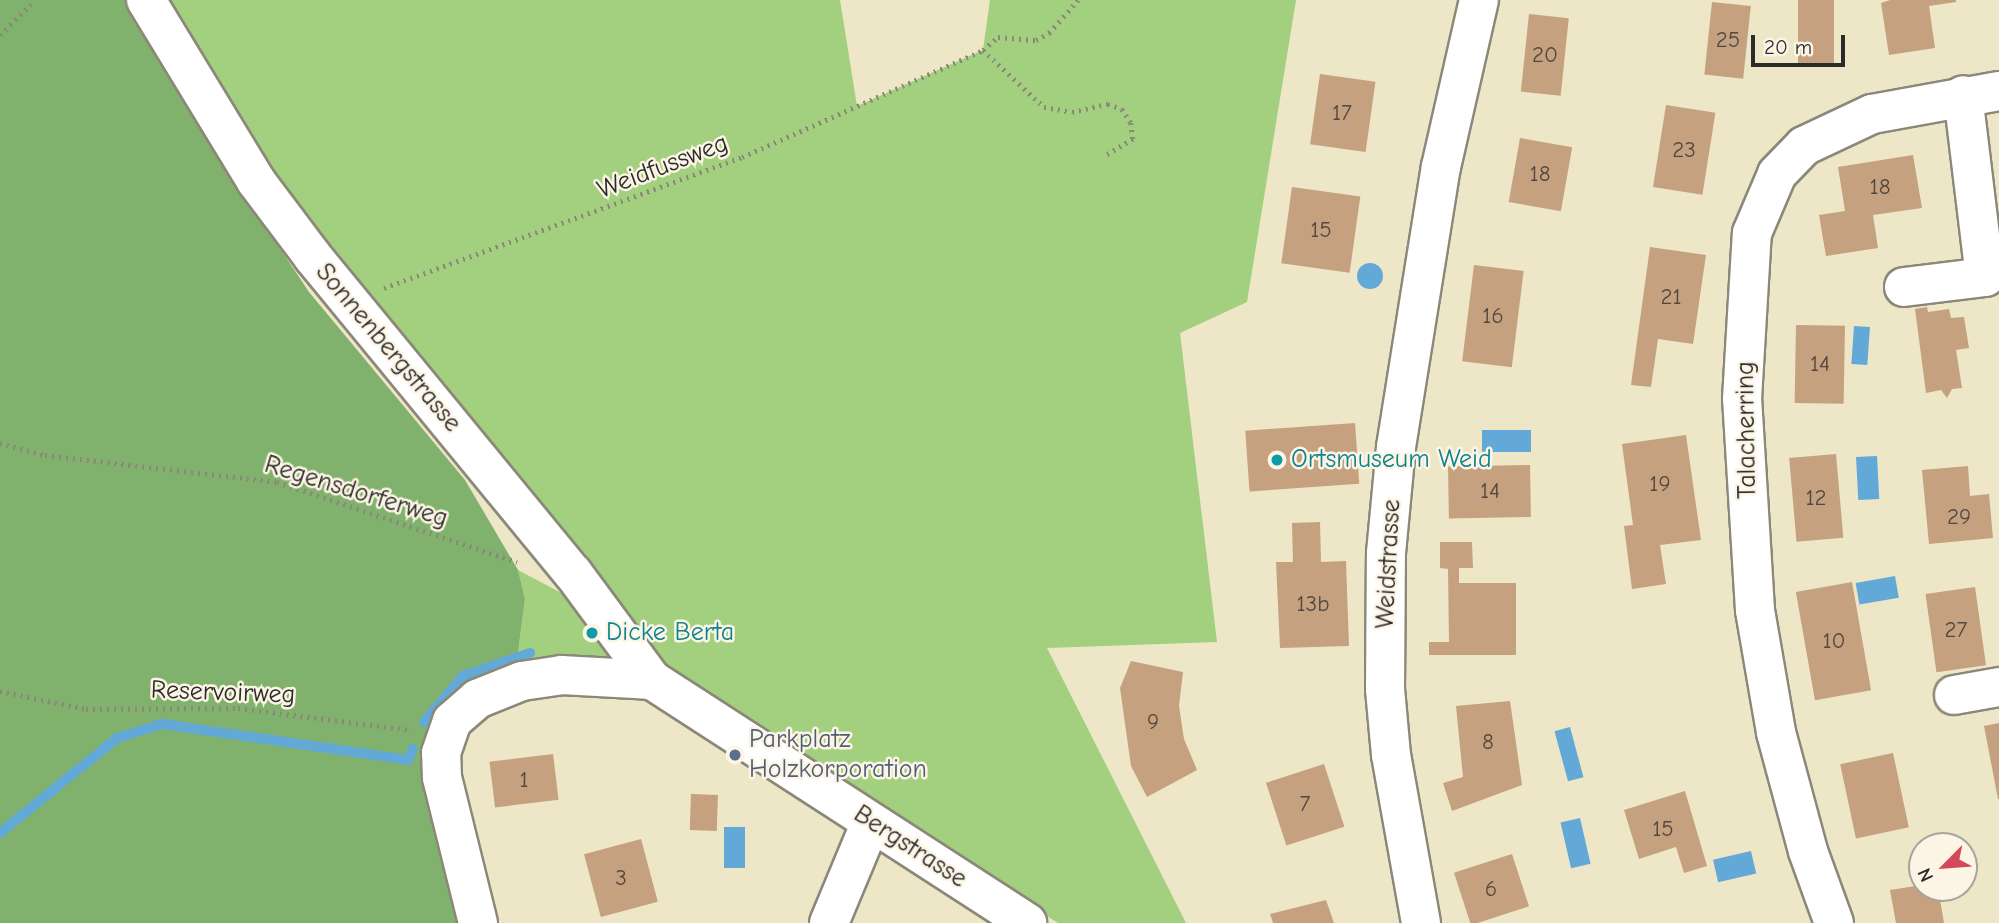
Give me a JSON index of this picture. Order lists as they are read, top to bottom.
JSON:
{
  "streets": {
    "street": [
      "Sonnenbergstrasse",
      "Talacherring",
      "Weidstrasse",
      "Bergstrasse"
    ],
    "path": ["Weidfussweg", "Regensdorferweg", "Reservoirweg"]
  },
  "crossings": [
    ["Weidfussweg", "Sonnenbergstrasse"],
    ["Sonnenbergstrasse", "Regensdorferweg"],
    ["Sonnenbergstrasse", "Bergstrasse"]
  ],
  "places": ["Ortsmuseum Weid", "Dicke Berta", "Parkplatz Holzkorporation"],
  "house_numbers": [
    "25",
    "20",
    "17",
    "23",
    "18",
    "18",
    "15",
    "21",
    "16",
    "14",
    "19",
    "14",
    "12",
    "29",
    "13b",
    "27",
    "10",
    "9",
    "8",
    "1",
    "7",
    "15",
    "3",
    "6"
  ],
  "scale_bar": "20 m",
  "north": "bottom left"
}
